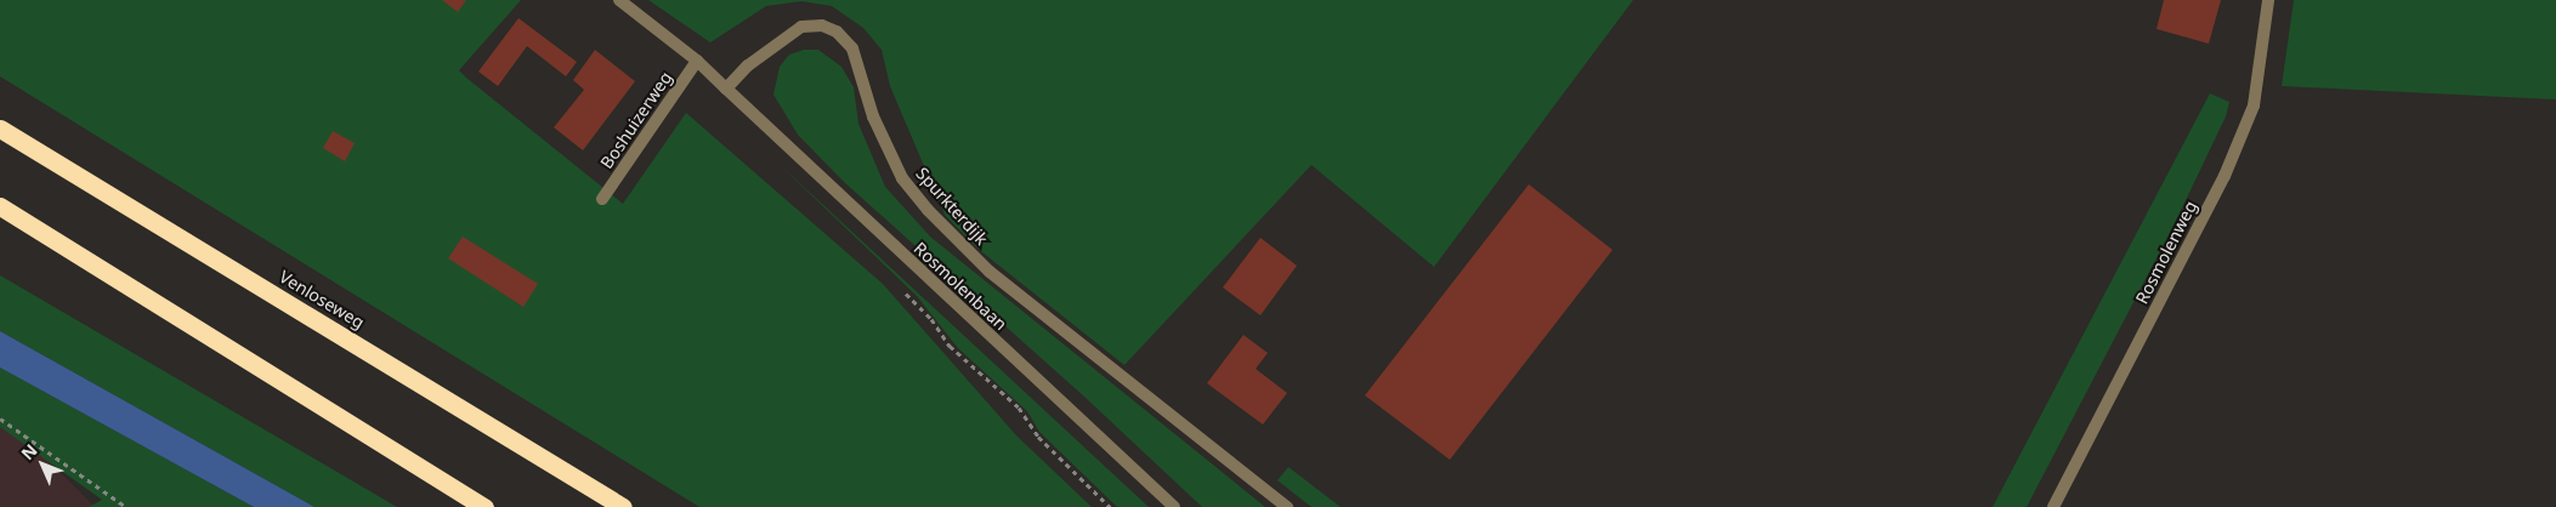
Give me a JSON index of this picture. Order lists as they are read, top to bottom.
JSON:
{
  "streets": {
    "highway": ["Venloseweg"],
    "street": [
      "Boshuizerweg",
      "Spurkterdijk",
      "Rosmolenweg",
      "Rosmolenbaan"
    ]
  },
  "crossings": [
    ["Spurkterdijk", "Rosmolenbaan"]
  ],
  "north": "top left"
}
